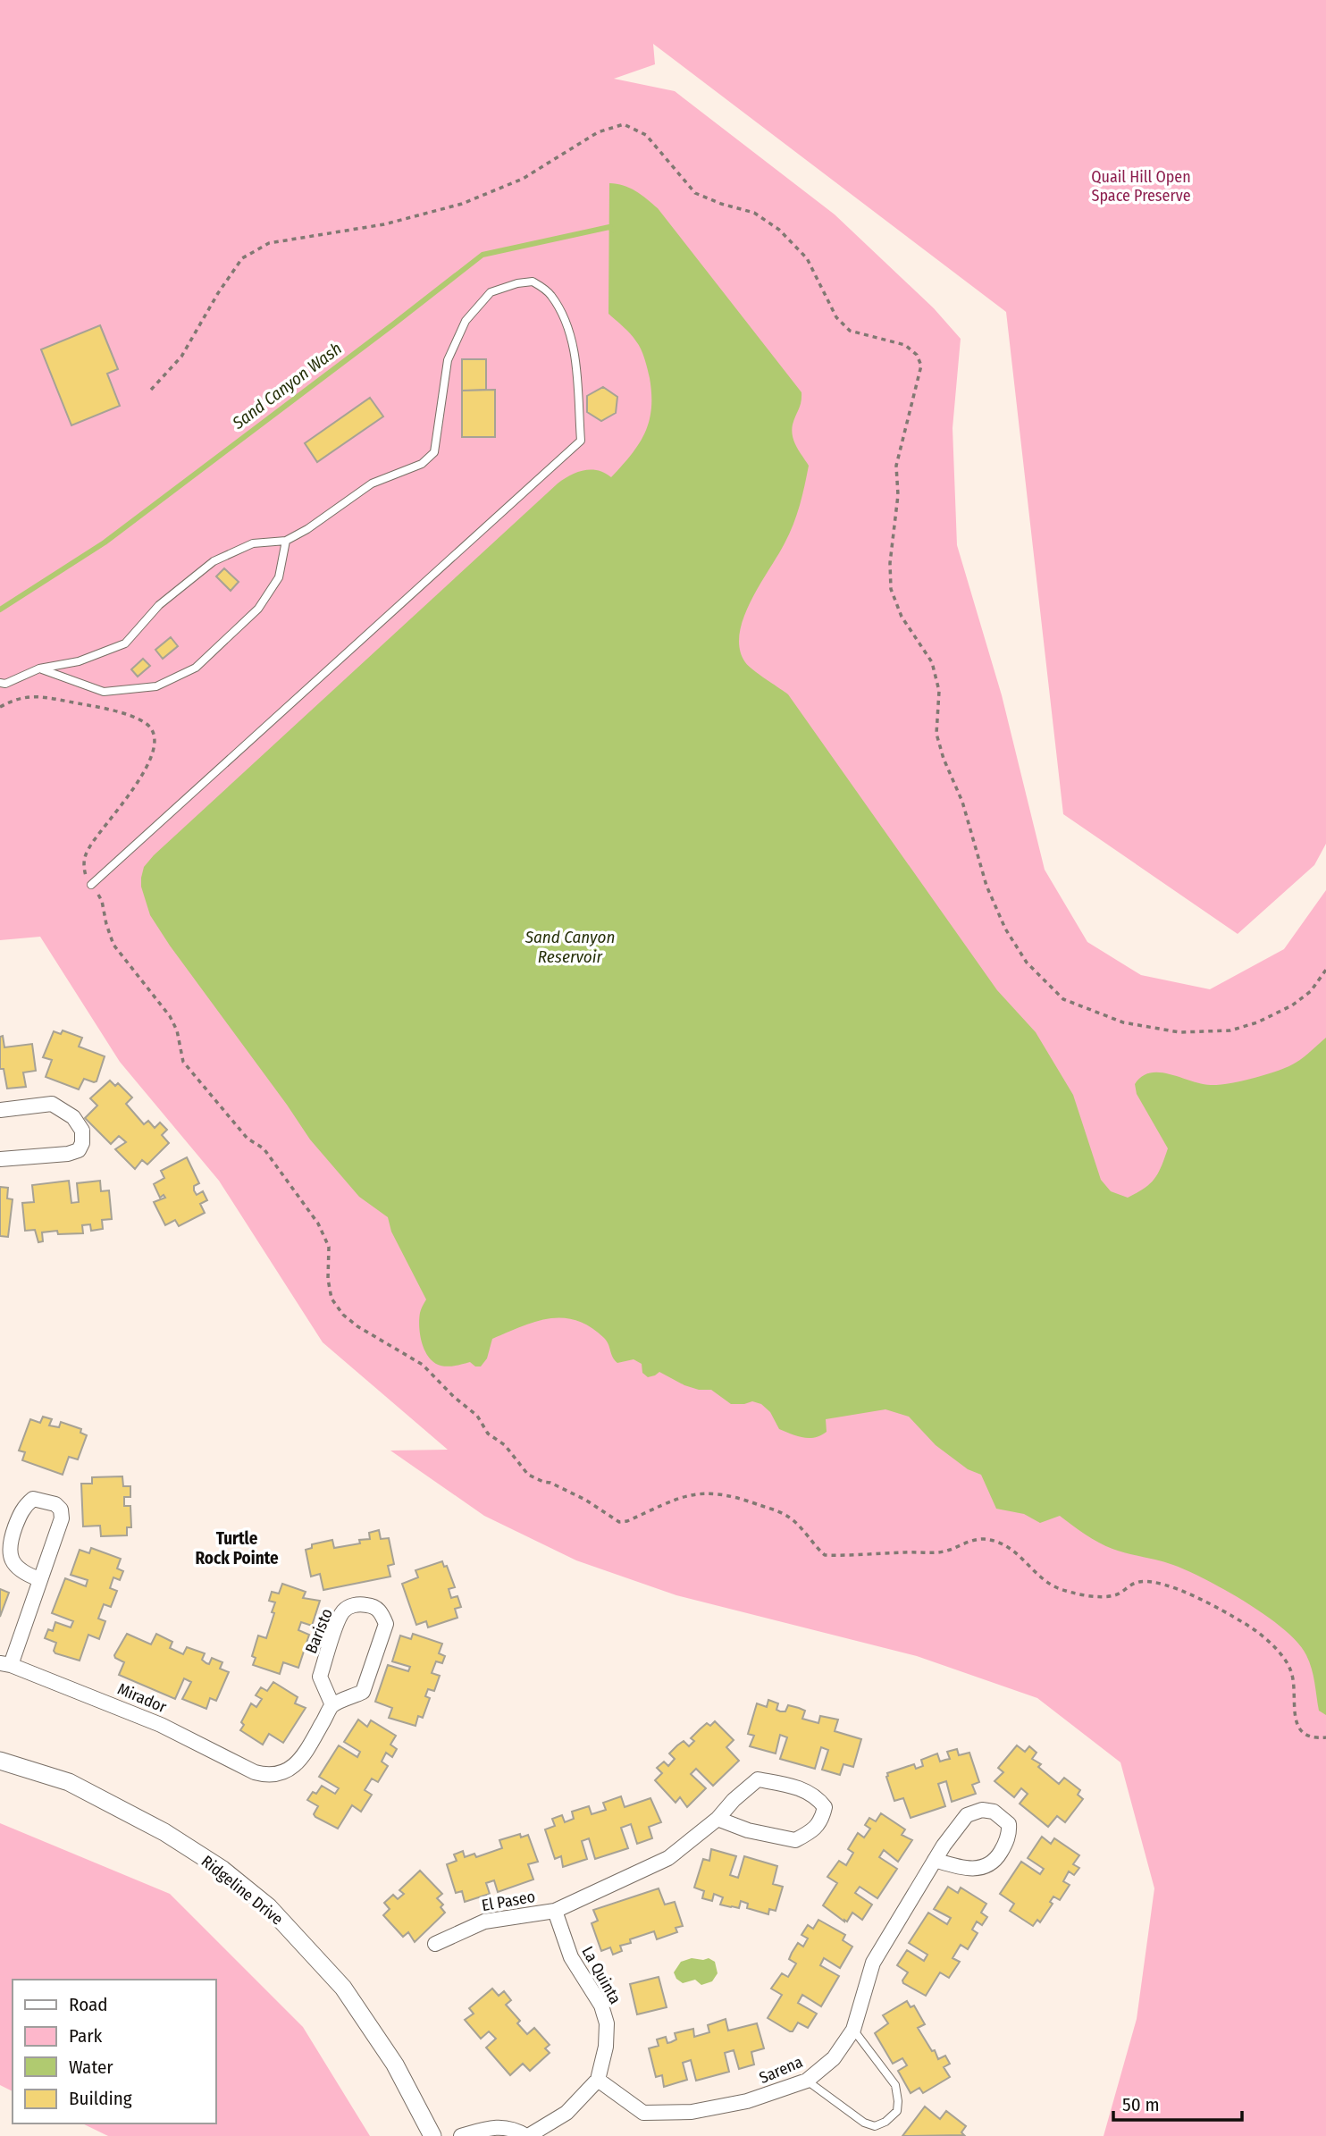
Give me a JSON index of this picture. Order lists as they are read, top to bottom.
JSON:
{
  "streets": {
    "street": [
      "Baristo",
      "Mirador",
      "Ridgeline Drive",
      "El Paseo",
      "La Quinta",
      "Sarena"
    ]
  },
  "crossings": [
    ["Baristo", "Mirador"],
    ["El Paseo", "La Quinta"],
    ["La Quinta", "Sarena"]
  ],
  "districts": ["Turtle Rock Pointe"],
  "water": ["Sand Canyon Wash", "Sand Canyon Reservoir"],
  "parks": ["Quail Hill Open Space Preserve"],
  "legend": [
    "Road",
    "Park",
    "Water",
    "Building"
  ],
  "scale_bar": "50 m"
}
